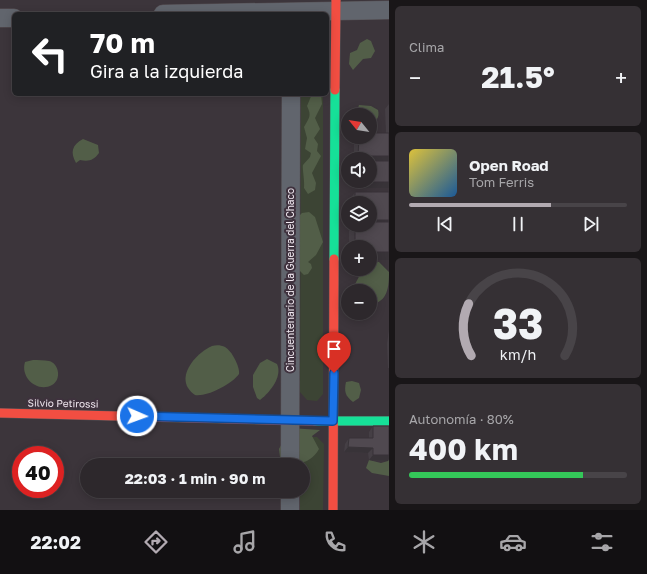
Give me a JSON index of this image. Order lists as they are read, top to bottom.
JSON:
{
  "streets": {
    "street": ["Cincuentenario de la Guerra del Chaco", "Silvio Petirossi"]
  },
  "crossings": [
    ["Cincuentenario de la Guerra del Chaco", "Silvio Petirossi"]
  ],
  "north": "top left",
  "page": {
    "tile": [
      "Clima",
      ["Autonomía · 80%", "400 km"]
    ],
    "turn": ["70 m", "Gira a la izquierda"],
    "heat": ["−", "21.5°", "+"],
    "map_buttons": ["+", "−"],
    "song": ["Open Road", "Tom Ferris"],
    "limit": "40",
    "trip": "22:03 · 1 min · 90 m",
    "tabs": "22:02",
    "gauge": ["33", "km/h"]
  }
}
